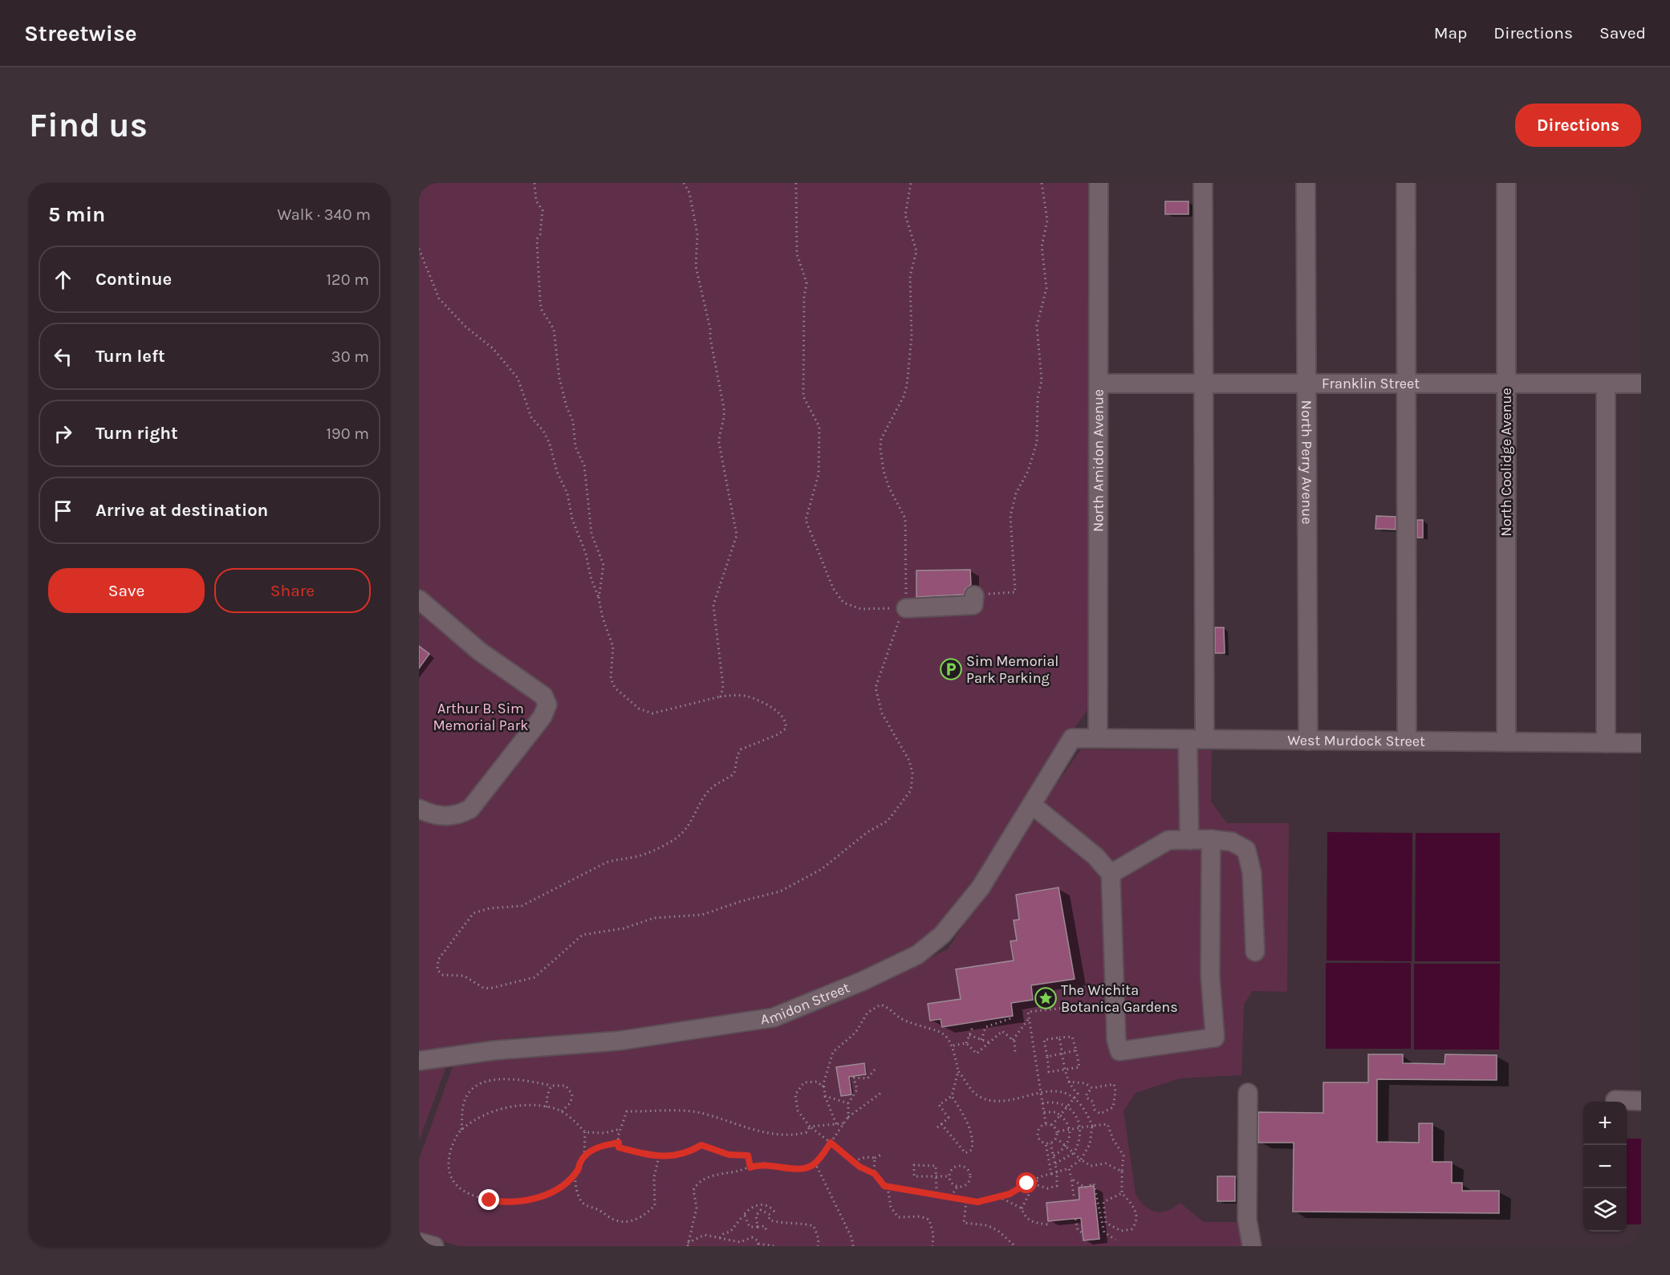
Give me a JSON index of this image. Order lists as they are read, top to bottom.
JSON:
{
  "streets": {
    "street": [
      "Franklin Street",
      "North Amidon Avenue",
      "North Perry Avenue",
      "North Coolidge Avenue",
      "West Murdock Street",
      "Amidon Street"
    ]
  },
  "crossings": [
    ["Franklin Street", "North Amidon Avenue"],
    ["Franklin Street", "North Perry Avenue"],
    ["Franklin Street", "North Coolidge Avenue"],
    ["North Amidon Avenue", "West Murdock Street"],
    ["North Perry Avenue", "West Murdock Street"],
    ["North Coolidge Avenue", "West Murdock Street"],
    ["West Murdock Street", "Amidon Street"]
  ],
  "parks": ["Arthur B. Sim Memorial Park"],
  "places": {
    "parking": ["Sim Memorial Park Parking"],
    "place": ["The Wichita Botanica Gardens"]
  },
  "page": {
    "header": "Streetwise",
    "nav": ["Map", "Directions", "Saved"],
    "buttons": [
      "Directions",
      ["Save", "Share"]
    ],
    "title": "Find us",
    "heading": ["5 min", "Walk · 340 m"],
    "list": [
      ["Continue", "120 m"],
      ["Turn left", "30 m"],
      ["Turn right", "190 m"],
      "Arrive at destination"
    ],
    "map_buttons": ["+", "−"]
  }
}
